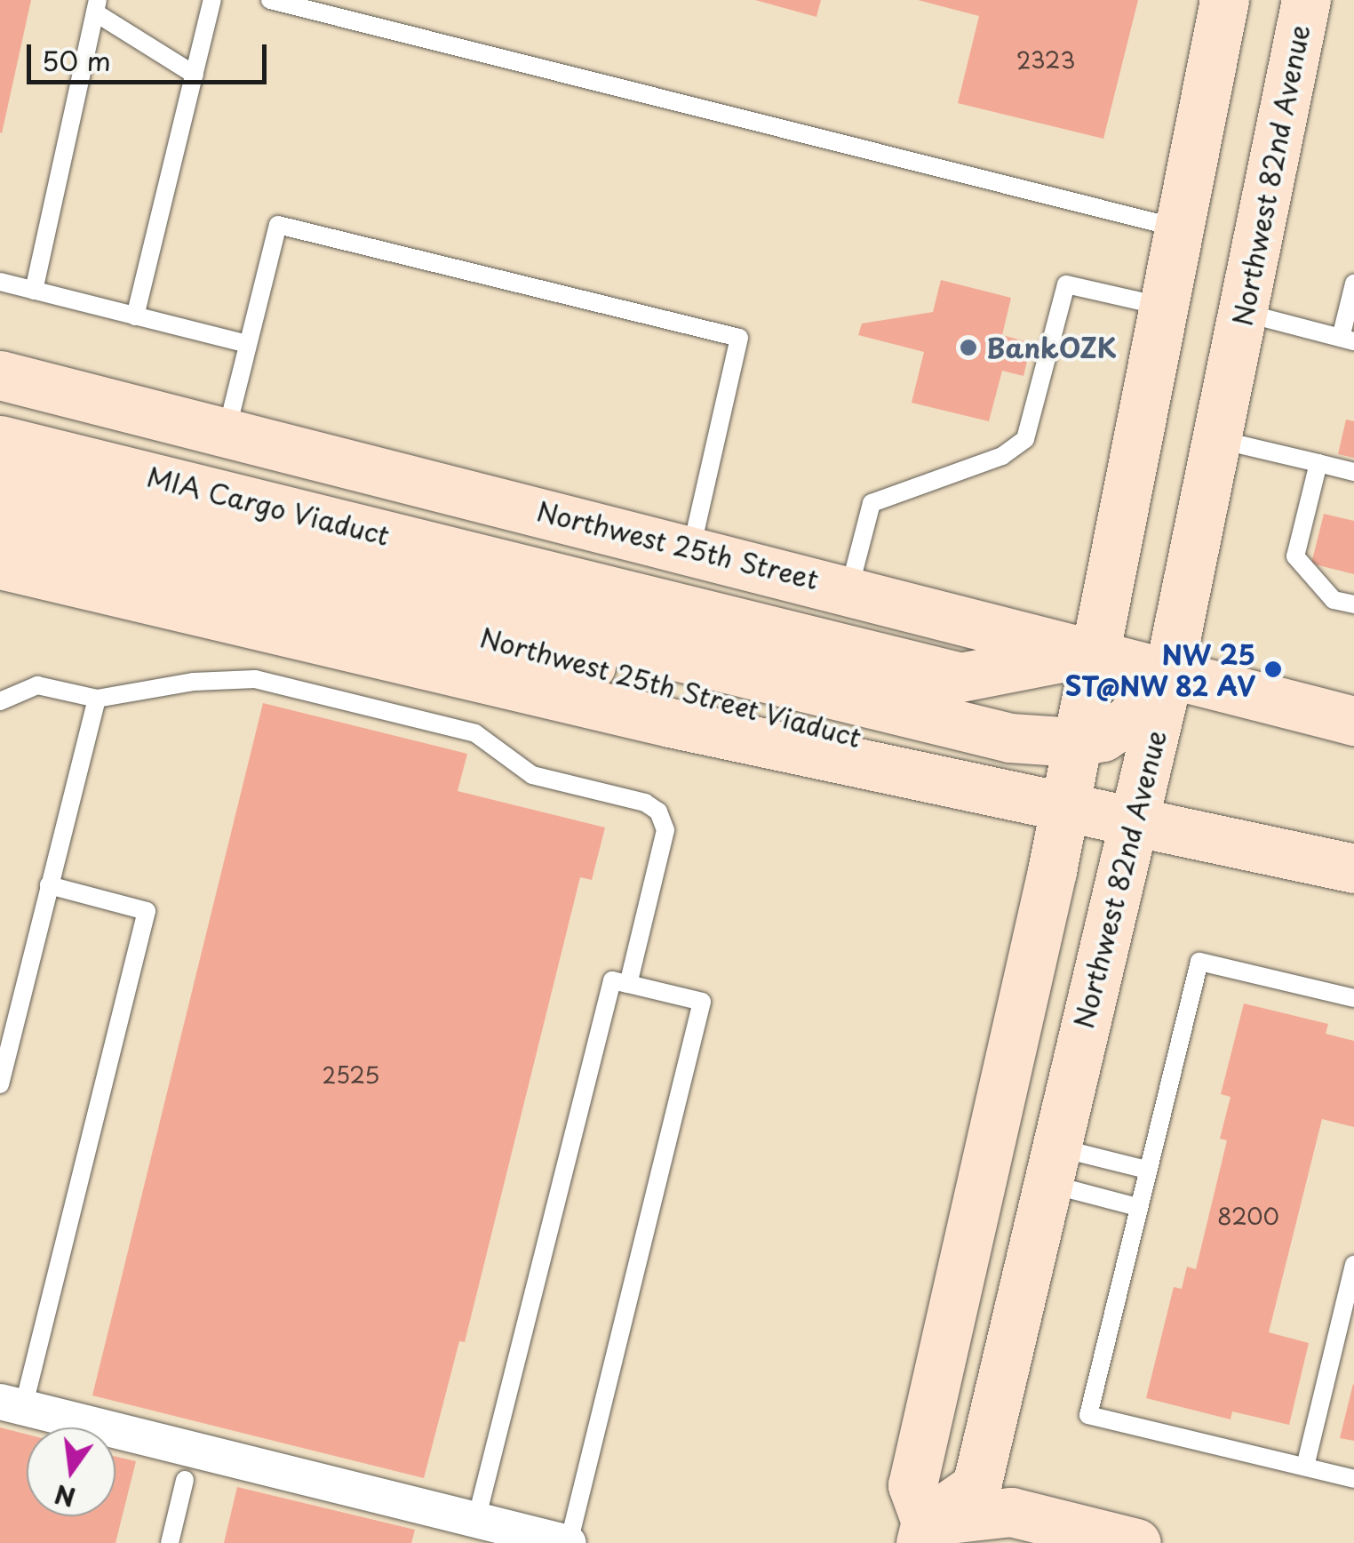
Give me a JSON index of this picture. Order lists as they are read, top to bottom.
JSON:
{
  "streets": {
    "main road": [
      "Northwest 82nd Avenue",
      "MIA Cargo Viaduct",
      "Northwest 25th Street",
      "Northwest 25th Street Viaduct"
    ]
  },
  "crossings": [
    ["Northwest 82nd Avenue", "Northwest 25th Street"],
    ["MIA Cargo Viaduct", "Northwest 25th Street"]
  ],
  "places": ["BankOZK", "NW 25 ST@NW 82 AV"],
  "house_numbers": ["2323", "2525", "8200"],
  "scale_bar": "50 m",
  "north": "bottom"
}
